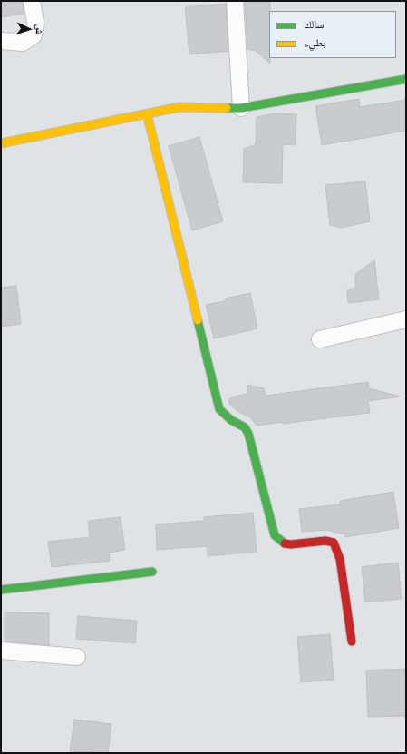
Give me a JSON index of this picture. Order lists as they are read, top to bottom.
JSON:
{
  "legend": ["سالك", "بطيء"],
  "north": "right"
}
